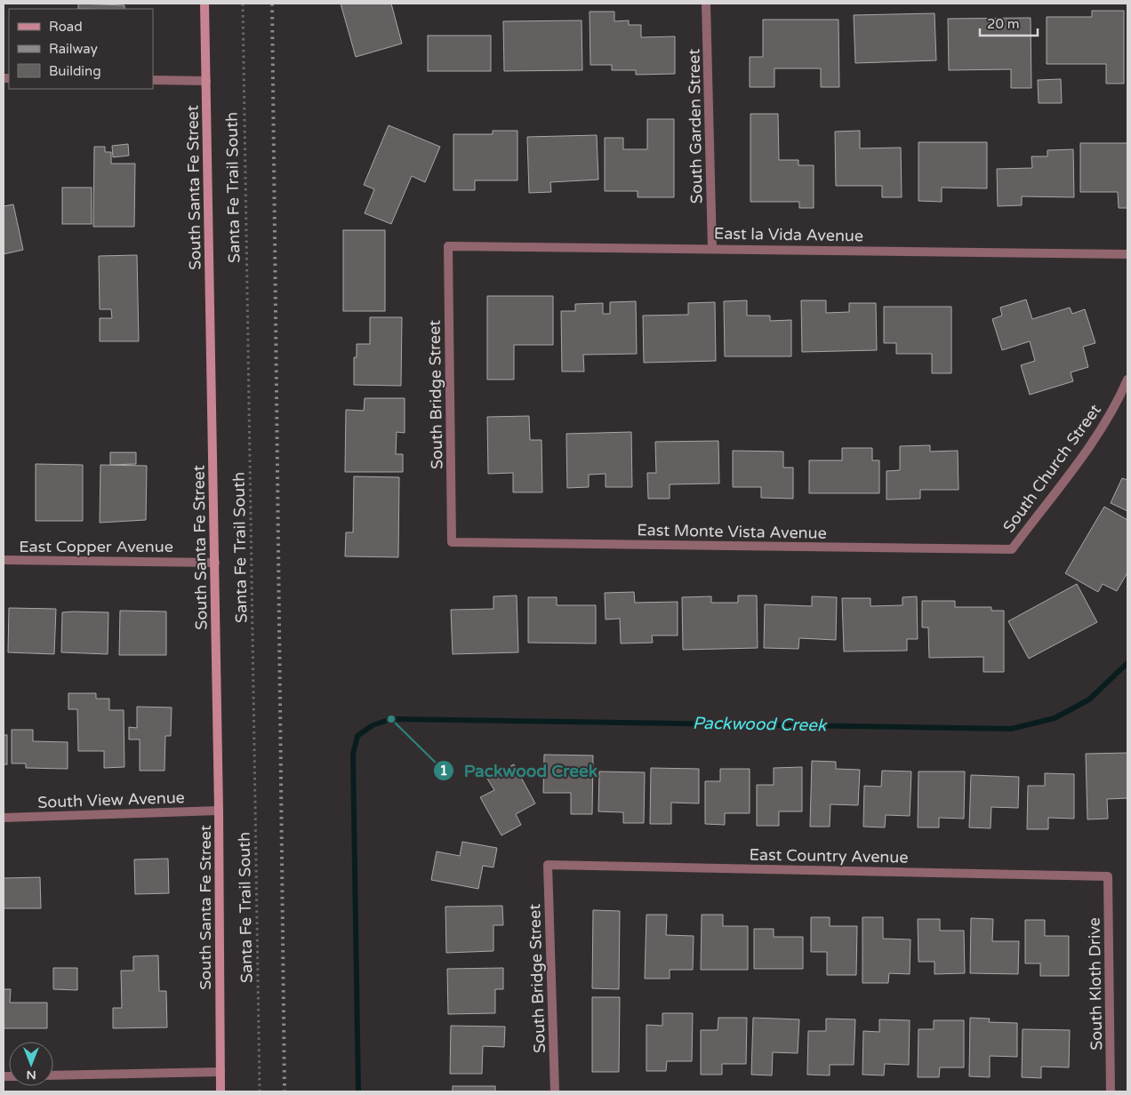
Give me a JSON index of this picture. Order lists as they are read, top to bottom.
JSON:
{
  "streets": {
    "street": [
      "South Garden Street",
      "South Santa Fe Street",
      "East la Vida Avenue",
      "South Bridge Street",
      "South Church Street",
      "East Monte Vista Avenue",
      "East Copper Avenue",
      "South View Avenue",
      "East Country Avenue",
      "South Kloth Drive"
    ],
    "path": ["Santa Fe Trail South"]
  },
  "crossings": [
    ["South Garden Street", "East la Vida Avenue"],
    ["South Santa Fe Street", "East Copper Avenue"],
    ["South Santa Fe Street", "South View Avenue"],
    ["East la Vida Avenue", "South Bridge Street"],
    ["South Bridge Street", "East Monte Vista Avenue"],
    ["South Bridge Street", "East Country Avenue"],
    ["South Church Street", "East Monte Vista Avenue"],
    ["East Country Avenue", "South Kloth Drive"]
  ],
  "water": ["Packwood Creek"],
  "places": ["Packwood Creek"],
  "legend": ["Road", "Railway", "Building"],
  "scale_bar": "20 m",
  "north": "bottom"
}
